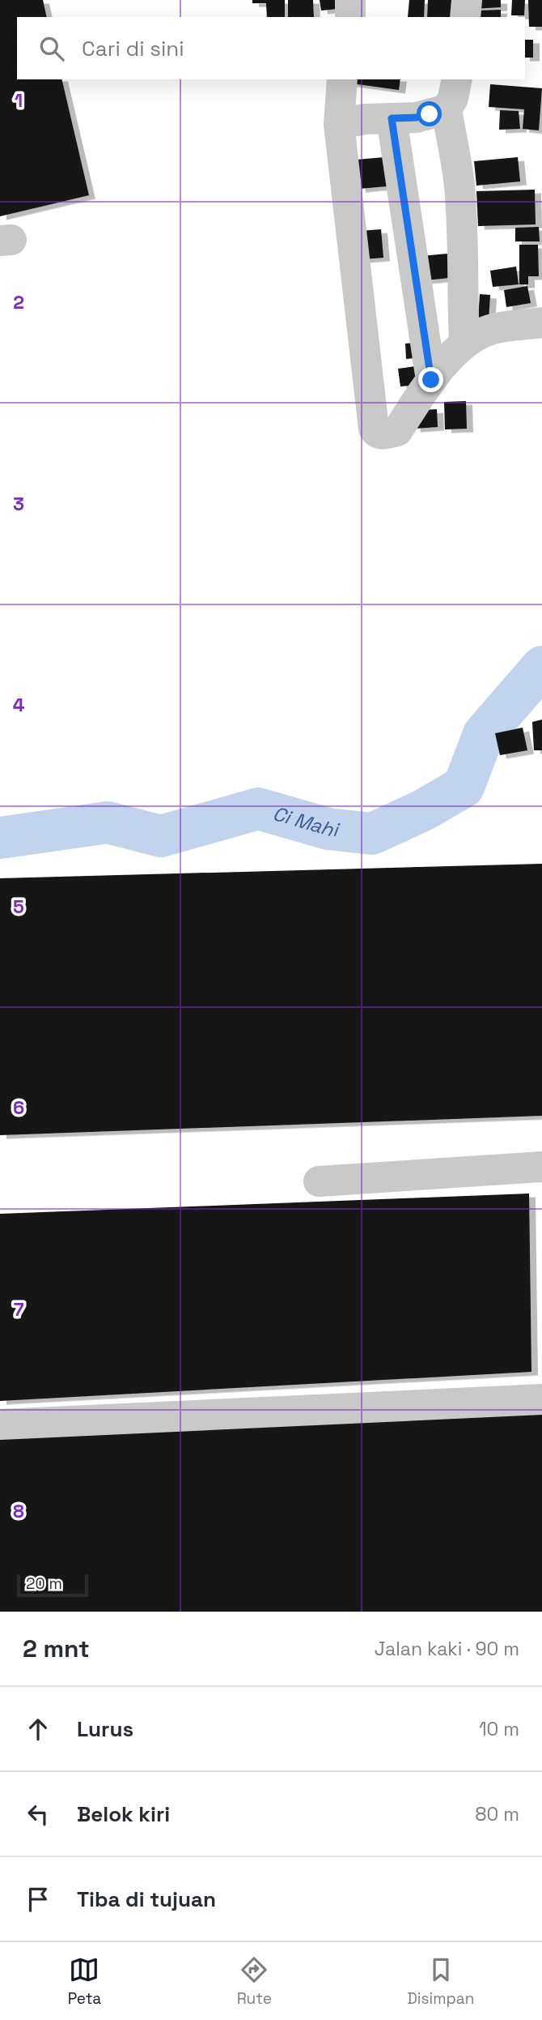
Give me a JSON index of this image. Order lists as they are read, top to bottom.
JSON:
{
  "water": ["Ci Mahi"],
  "scale_bar": "20 m",
  "page": {
    "search": "Cari di sini",
    "scale": "20 m",
    "heading": ["2 mnt", "Jalan kaki · 90 m"],
    "list": [
      ["Lurus", "10 m"],
      ["Belok kiri", "80 m"],
      "Tiba di tujuan"
    ],
    "nav": ["Peta", "Rute", "Disimpan"]
  },
  "grid": {
    "rows": [
      "1",
      "2",
      "3",
      "4",
      "5",
      "6",
      "7",
      "8"
    ]
  }
}
